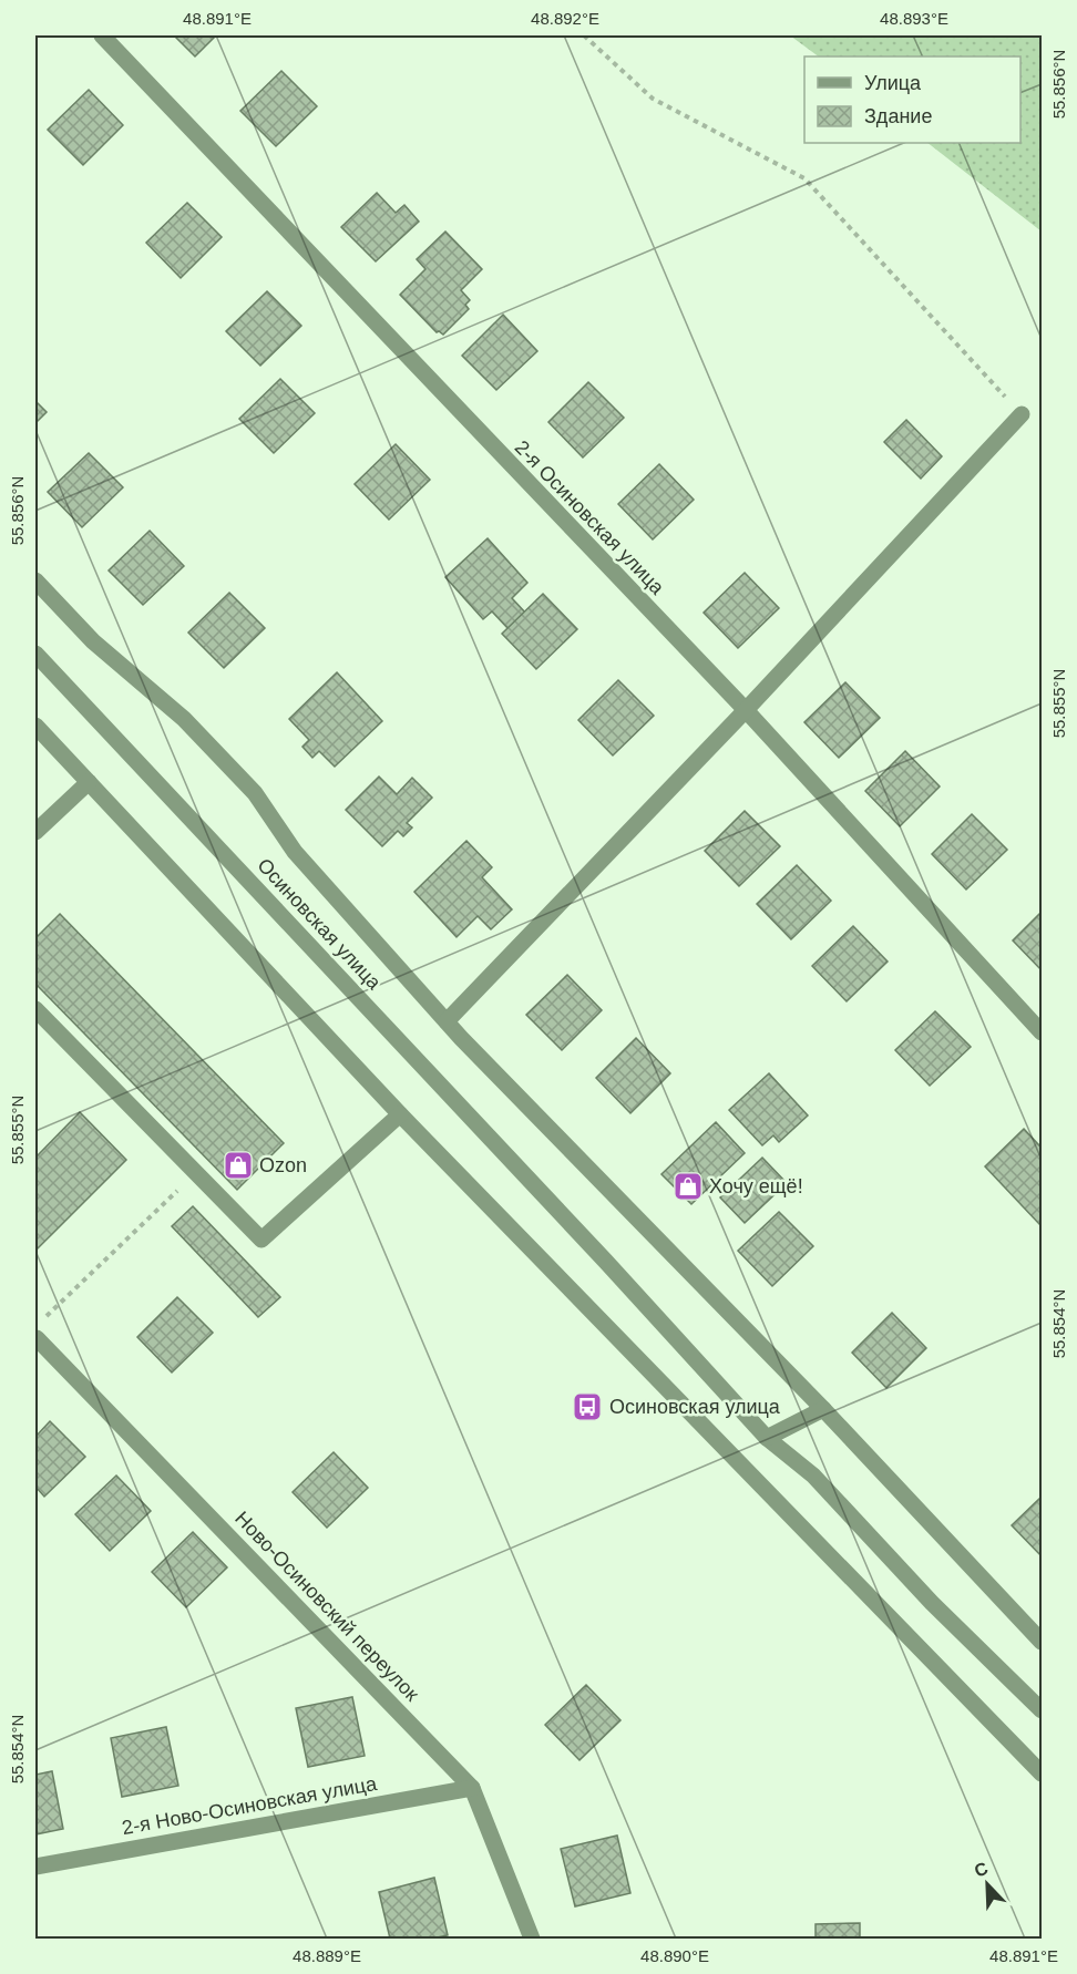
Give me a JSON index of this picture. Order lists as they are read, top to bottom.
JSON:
{
  "streets": {
    "street": [
      "2-я Осиновская улица",
      "Осиновская улица",
      "Ново-Осиновский переулок",
      "2-я Ново-Осиновская улица"
    ]
  },
  "crossings": [
    ["Ново-Осиновский переулок", "2-я Ново-Осиновская улица"]
  ],
  "places": {
    "shop": ["Ozon", "Хочу ещё!"],
    "bus stop": ["Осиновская улица"]
  },
  "legend": ["Улица", "Здание"],
  "north": "top left",
  "coordinates": [
    "48.891°E",
    "48.892°E",
    "48.893°E",
    "55.856°N",
    "55.855°N",
    "55.854°N",
    "48.889°E",
    "48.890°E"
  ]
}
